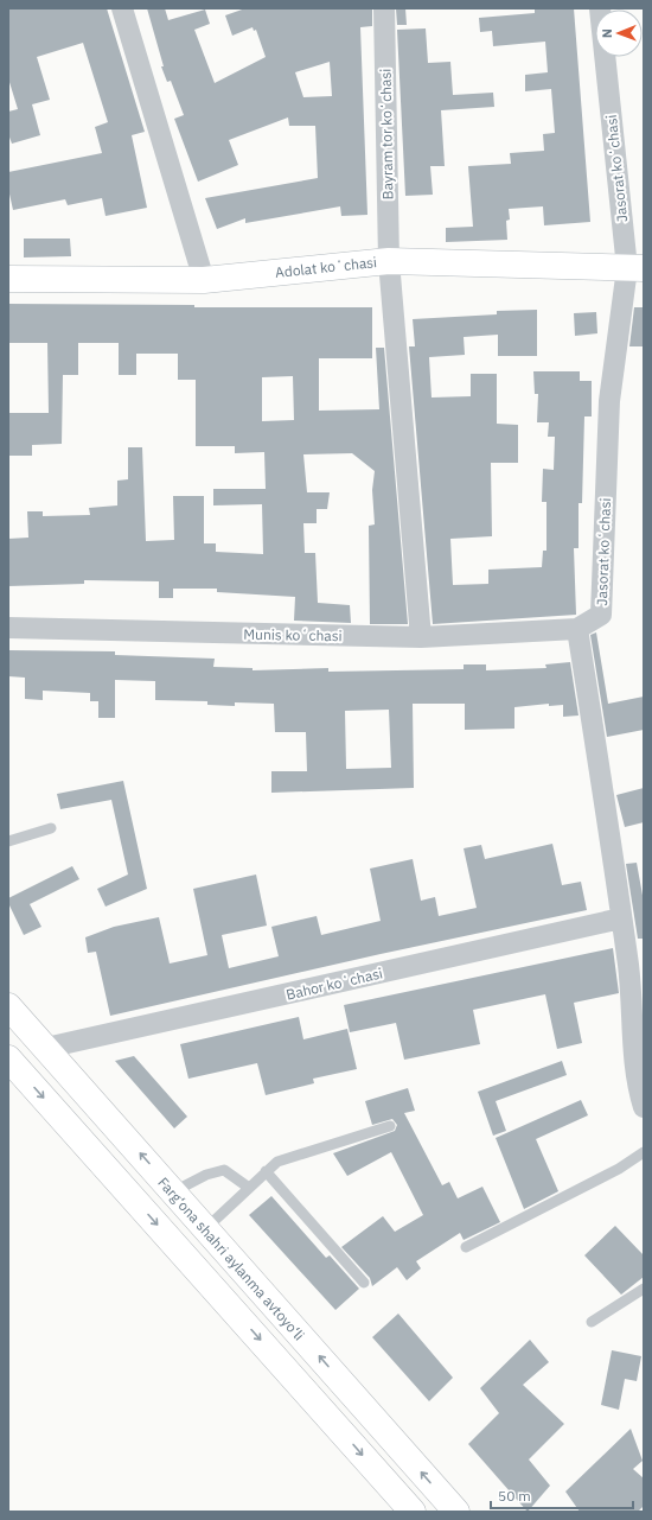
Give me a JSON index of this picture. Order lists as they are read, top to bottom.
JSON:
{
  "streets": {
    "main road": ["Adolat koʻchasi", "Farg‘ona shahri aylanma avtoyo‘li"],
    "street": [
      "Bayram tor koʻchasi",
      "Jasorat koʻchasi",
      "Munis koʻchasi",
      "Bahor koʻchasi"
    ]
  },
  "crossings": [
    ["Bayram tor koʻchasi", "Adolat koʻchasi"],
    ["Bayram tor koʻchasi", "Munis koʻchasi"],
    ["Jasorat koʻchasi", "Adolat koʻchasi"],
    ["Jasorat koʻchasi", "Munis koʻchasi"],
    ["Bahor koʻchasi", "Farg‘ona shahri aylanma avtoyo‘li"]
  ],
  "scale_bar": "50 m",
  "north": "left"
}
